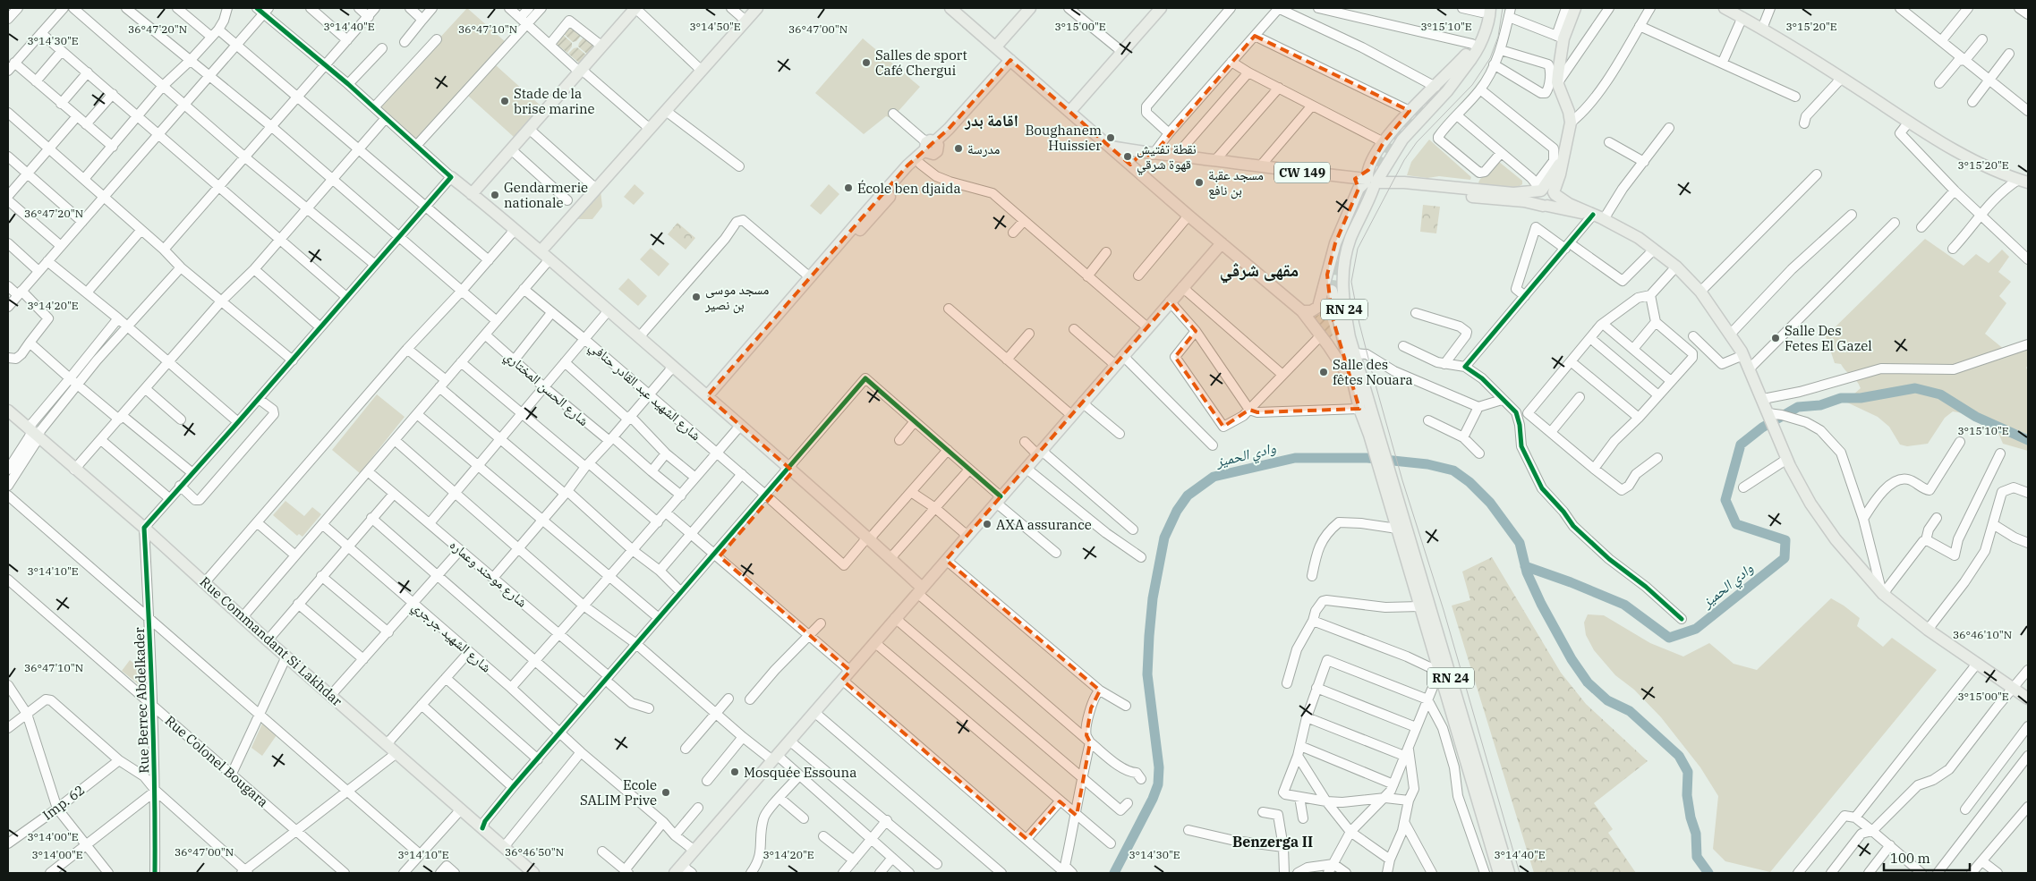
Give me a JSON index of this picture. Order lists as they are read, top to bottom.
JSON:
{
  "streets": {
    "main road": ["CW 149", "RN 24", "Rue Commandant Si Lakhdar"],
    "street": [
      "شارع الحسن المختاري",
      "شارع الشهيد عبد القادر حنافي",
      "شارع موحند وعماره",
      "شارع الشهيد جرجري",
      "Rue Berrec Abdelkader",
      "Rue Colonel Bougara",
      "Imp. 62"
    ]
  },
  "crossings": [
    ["CW 149", "RN 24"],
    ["Rue Commandant Si Lakhdar", "Rue Berrec Abdelkader"],
    ["Rue Berrec Abdelkader", "Rue Colonel Bougara"]
  ],
  "districts": ["اقامة بدر", "مقهى شرڨي", "Benzerga II"],
  "water": ["وادي الحميز"],
  "places": [
    "Salles de sport Café Chergui",
    "Stade de la brise marine",
    "Boughanem Huissier",
    "مدرسة",
    "نقطة تفتيش قهوة شرقي",
    "مسجد عقبة بن نافع",
    "École ben djaida",
    "Gendarmerie nationale",
    "مسجد موسى بن نصير",
    "Salle Des Fetes El Gazel",
    "Salle des fêtes Nouara",
    "AXA assurance",
    "Mosquée Essouna",
    "Ecole SALIM Prive"
  ],
  "scale_bar": "100 m",
  "coordinates": [
    "3°15'00\"E",
    "3°15'20\"E",
    "3°14'40\"E",
    "3°14'50\"E",
    "3°15'10\"E",
    "36°47'20\"N",
    "36°47'10\"N",
    "36°47'00\"N",
    "3°14'30\"E",
    "3°14'20\"E",
    "3°14'10\"E",
    "36°46'10\"N",
    "3°14'00\"E",
    "36°46'50\"N"
  ]
}
